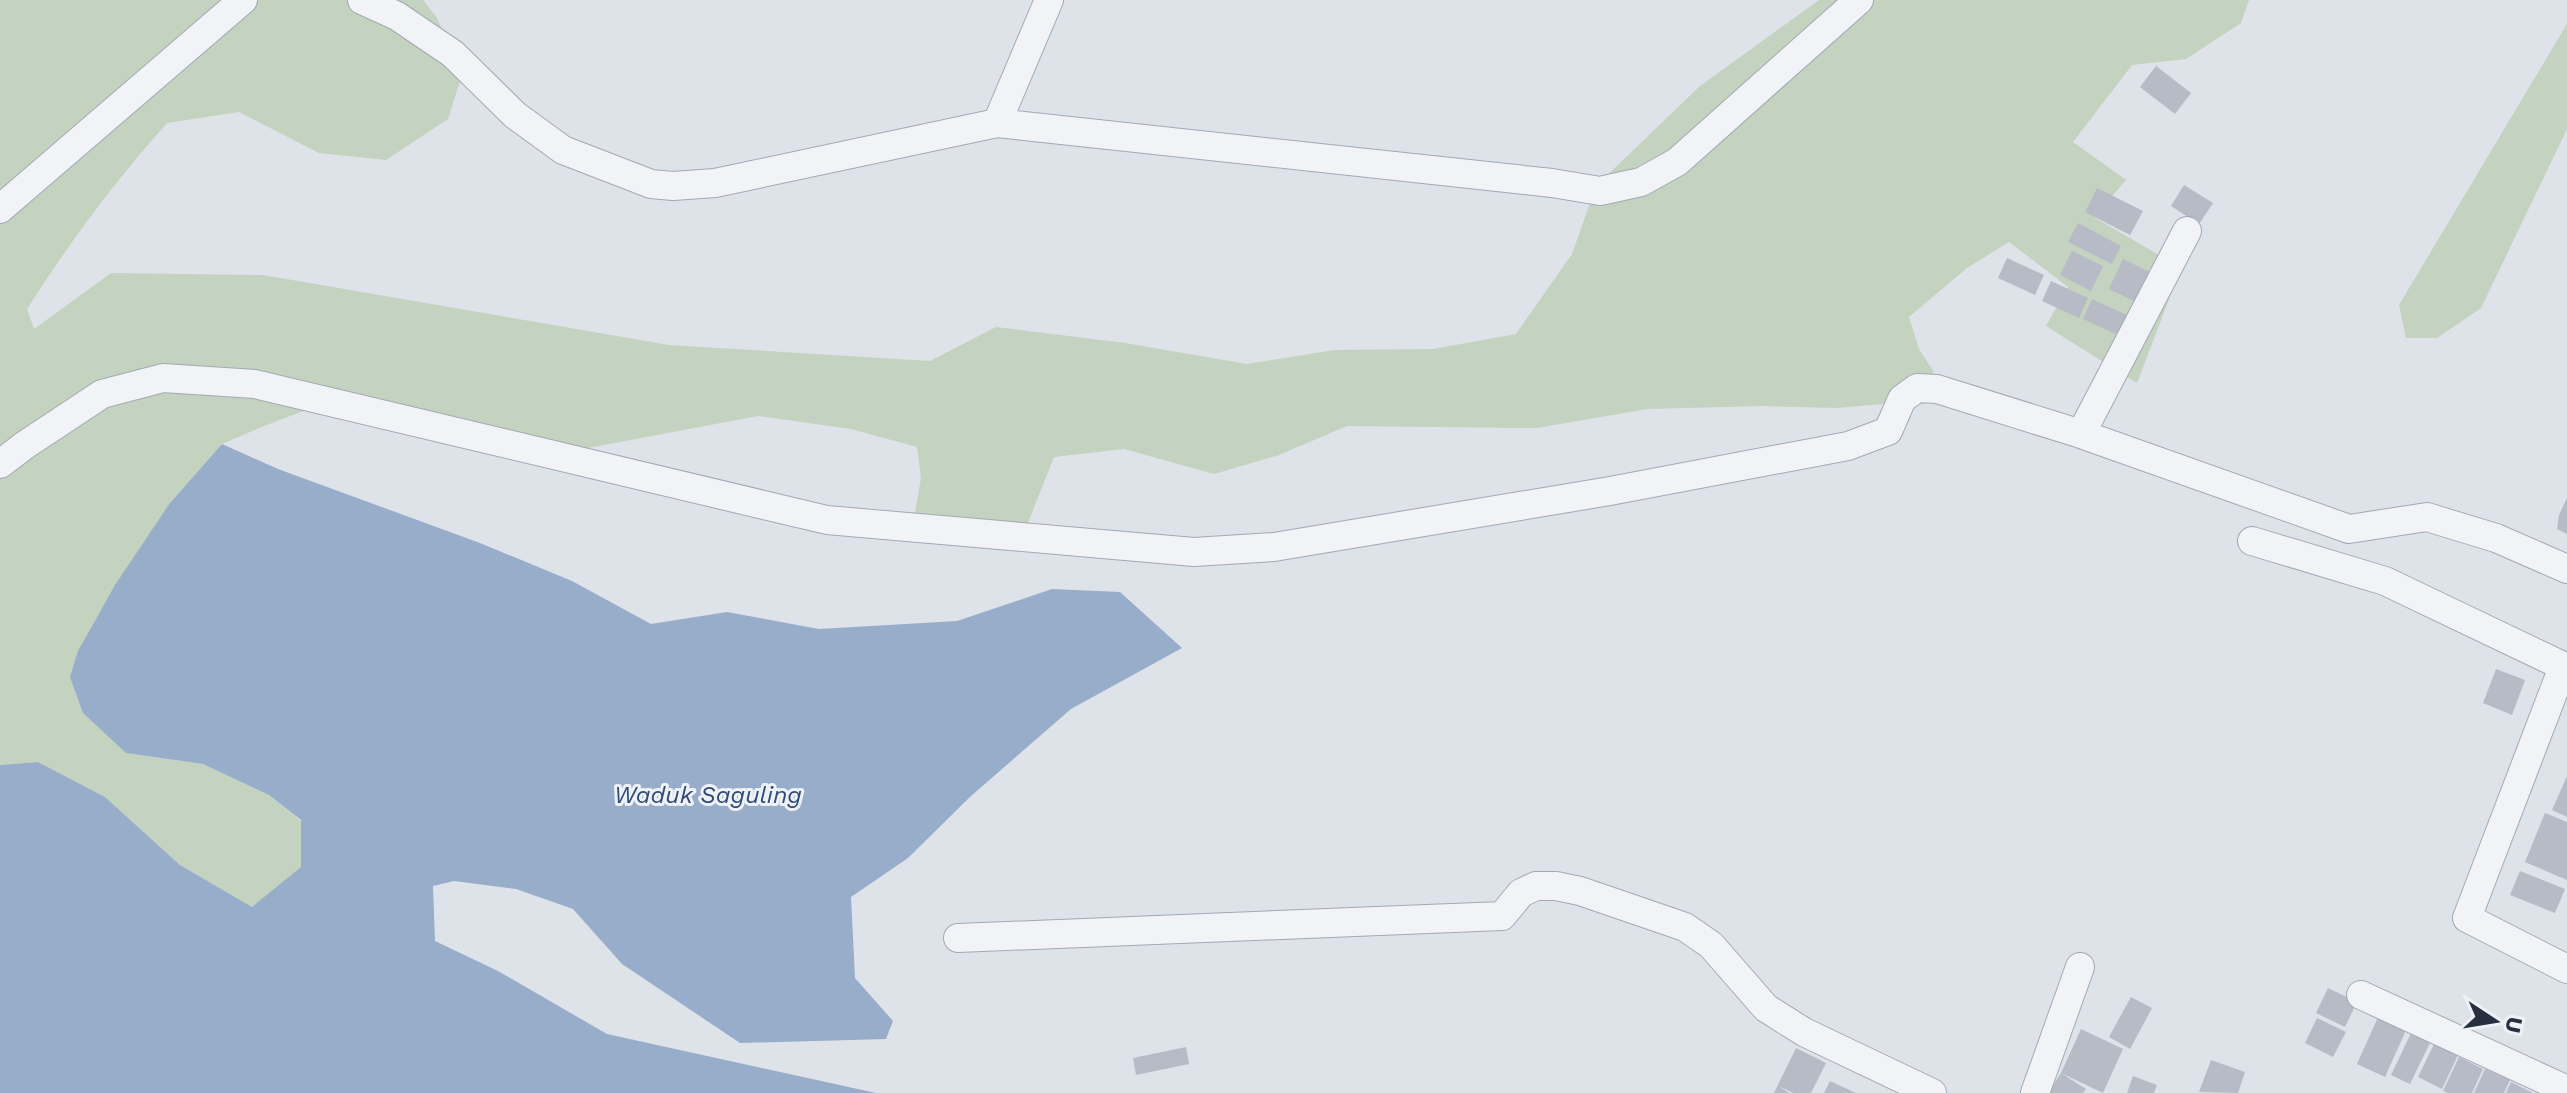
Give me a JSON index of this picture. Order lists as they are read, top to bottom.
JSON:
{
  "water": ["Waduk Saguling"],
  "north": "right"
}
